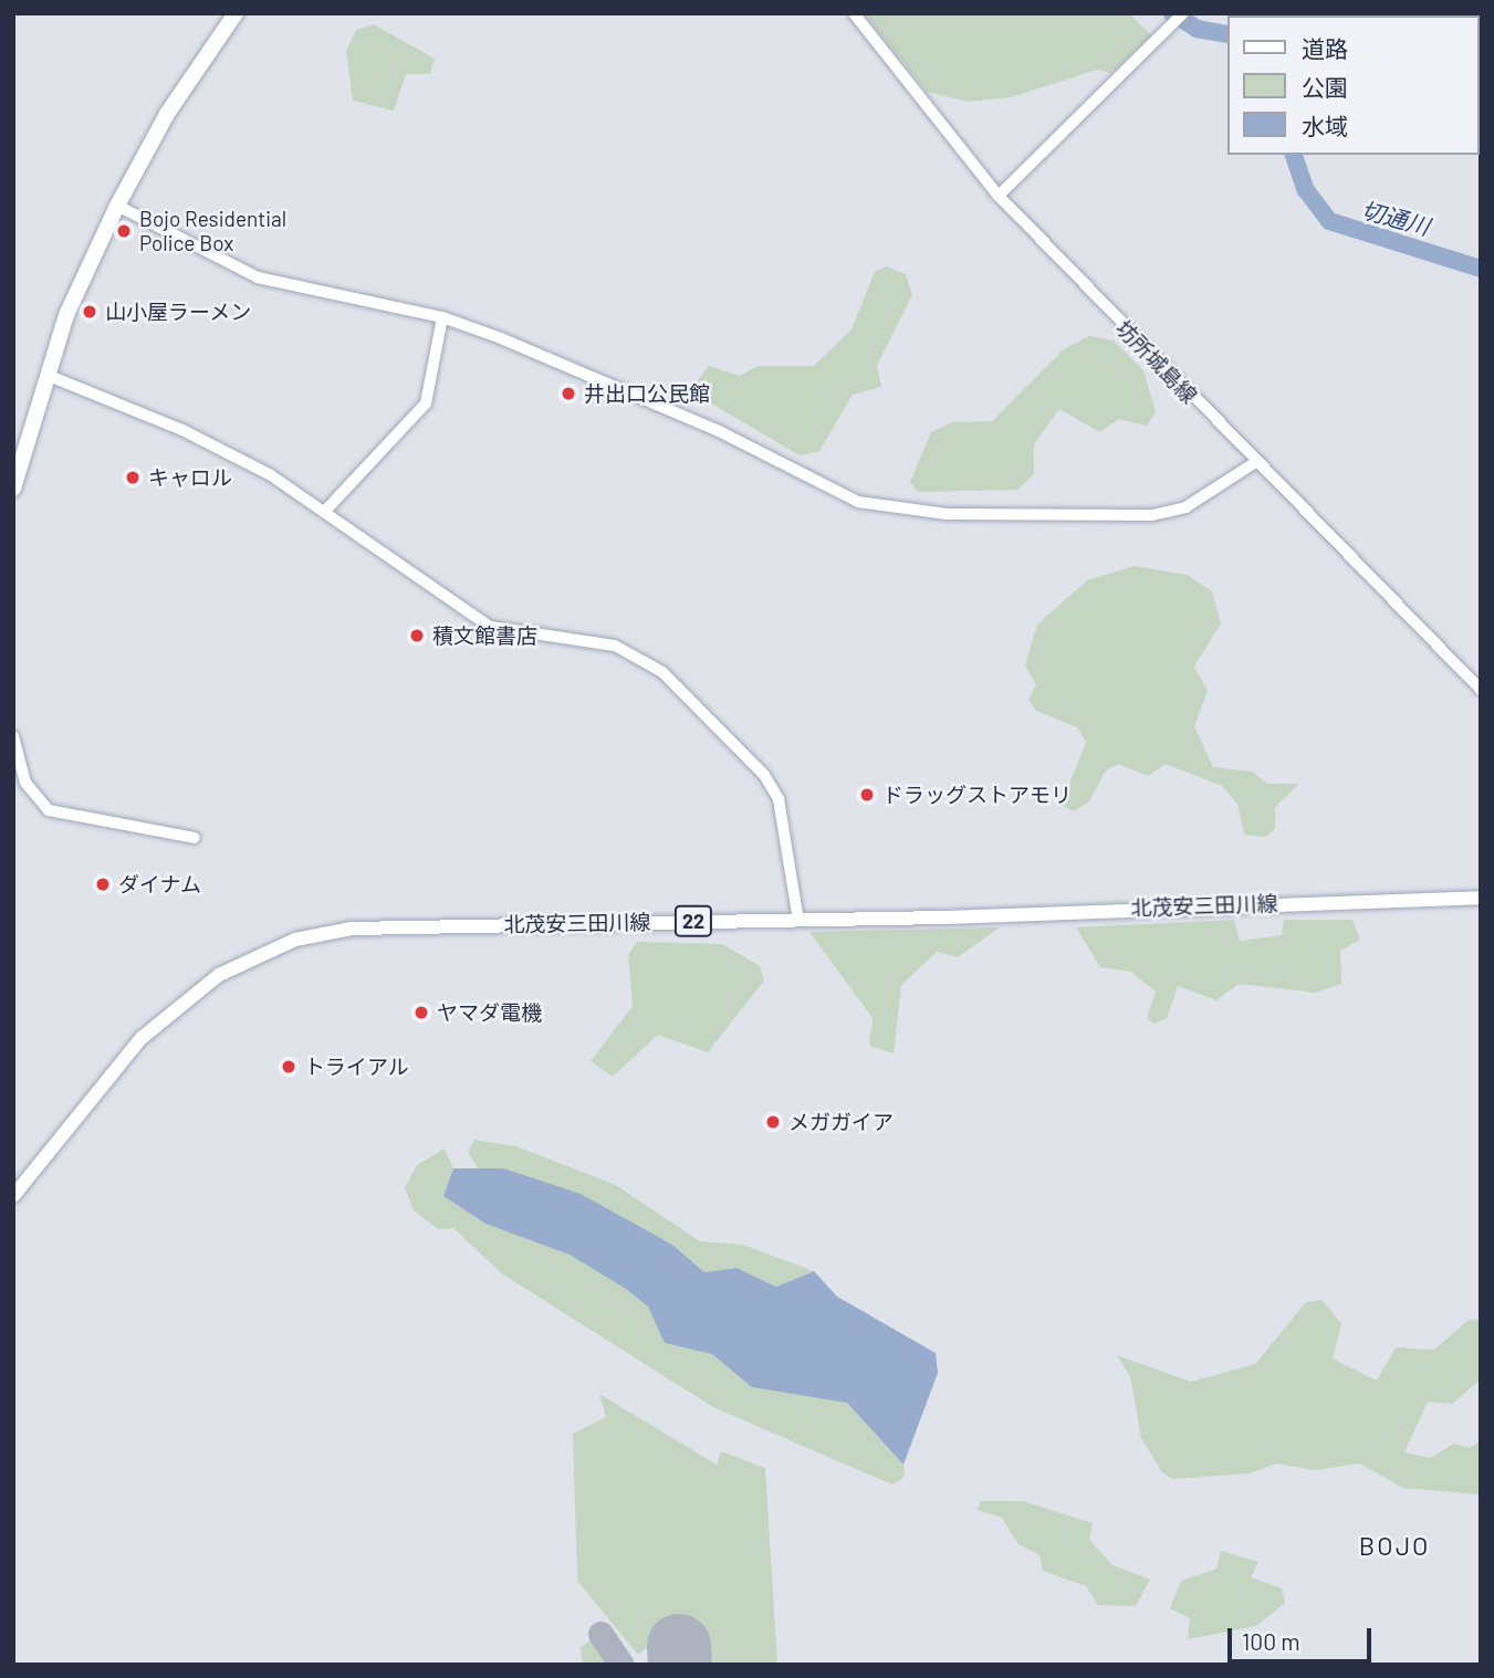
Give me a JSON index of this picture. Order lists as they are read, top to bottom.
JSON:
{
  "streets": {
    "main road": ["北茂安三田川線", "22"],
    "street": ["坊所城島線"]
  },
  "districts": ["BOJO"],
  "water": ["切通川"],
  "places": [
    "Bojo Residential Police Box",
    "山小屋ラーメン",
    "井出口公民館",
    "キャロル",
    "積文館書店",
    "ドラッグストアモリ",
    "ダイナム",
    "ヤマダ電機",
    "トライアル",
    "メガガイア"
  ],
  "legend": ["道路", "公園", "水域"],
  "scale_bar": "100 m"
}
